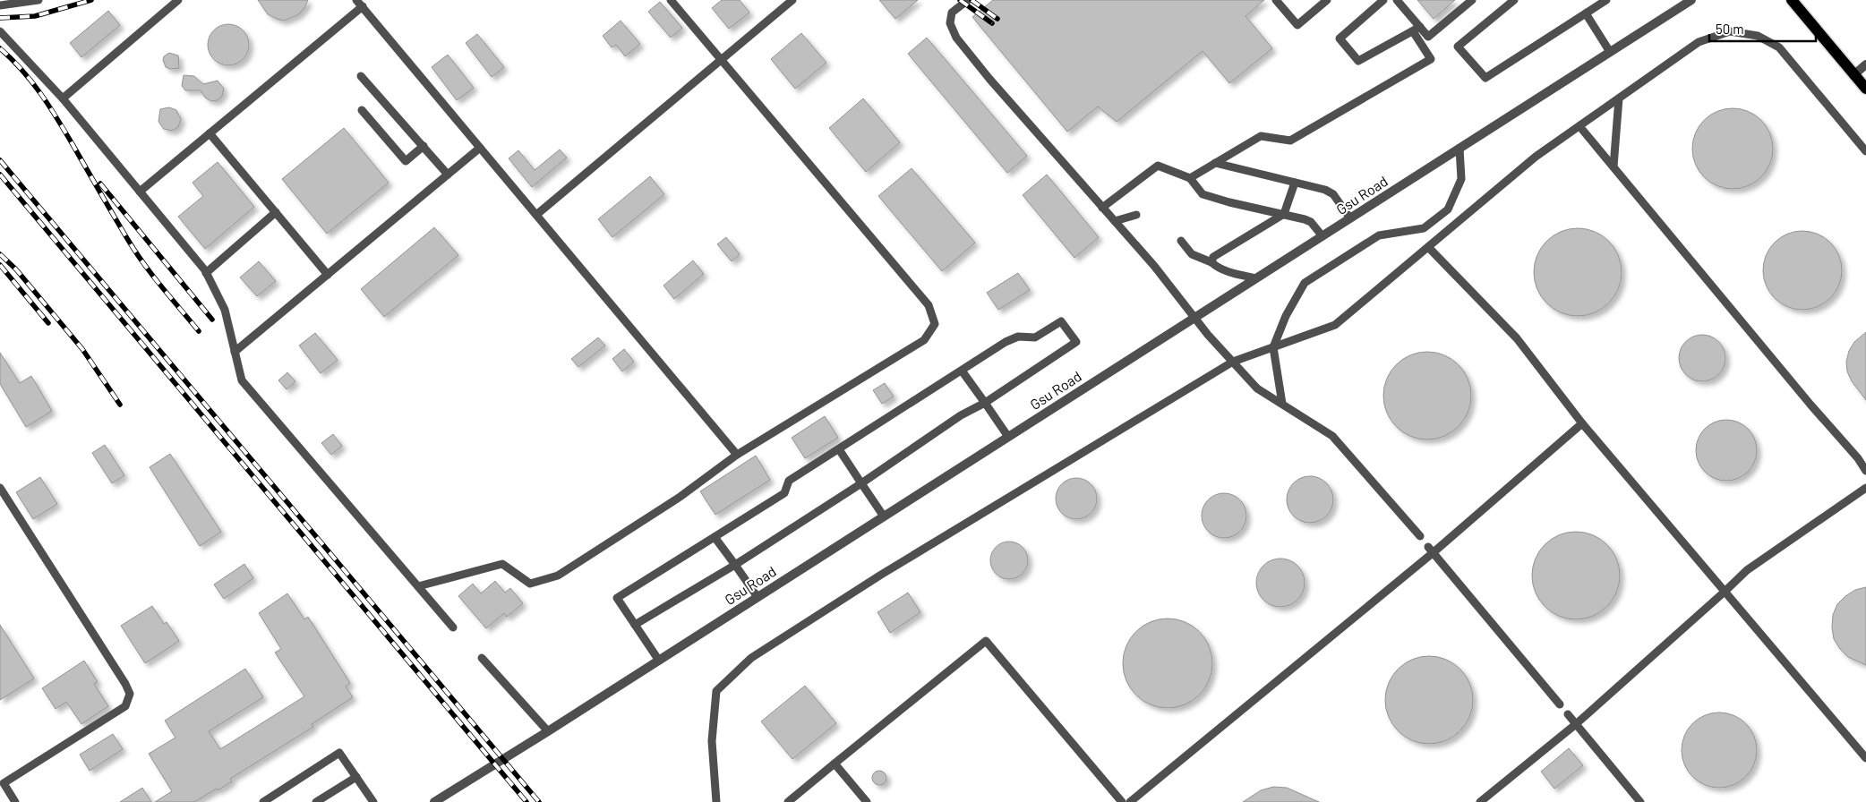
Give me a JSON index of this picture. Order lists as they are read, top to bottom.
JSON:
{
  "streets": {
    "street": ["Gsu Road"]
  },
  "scale_bar": "50 m"
}
